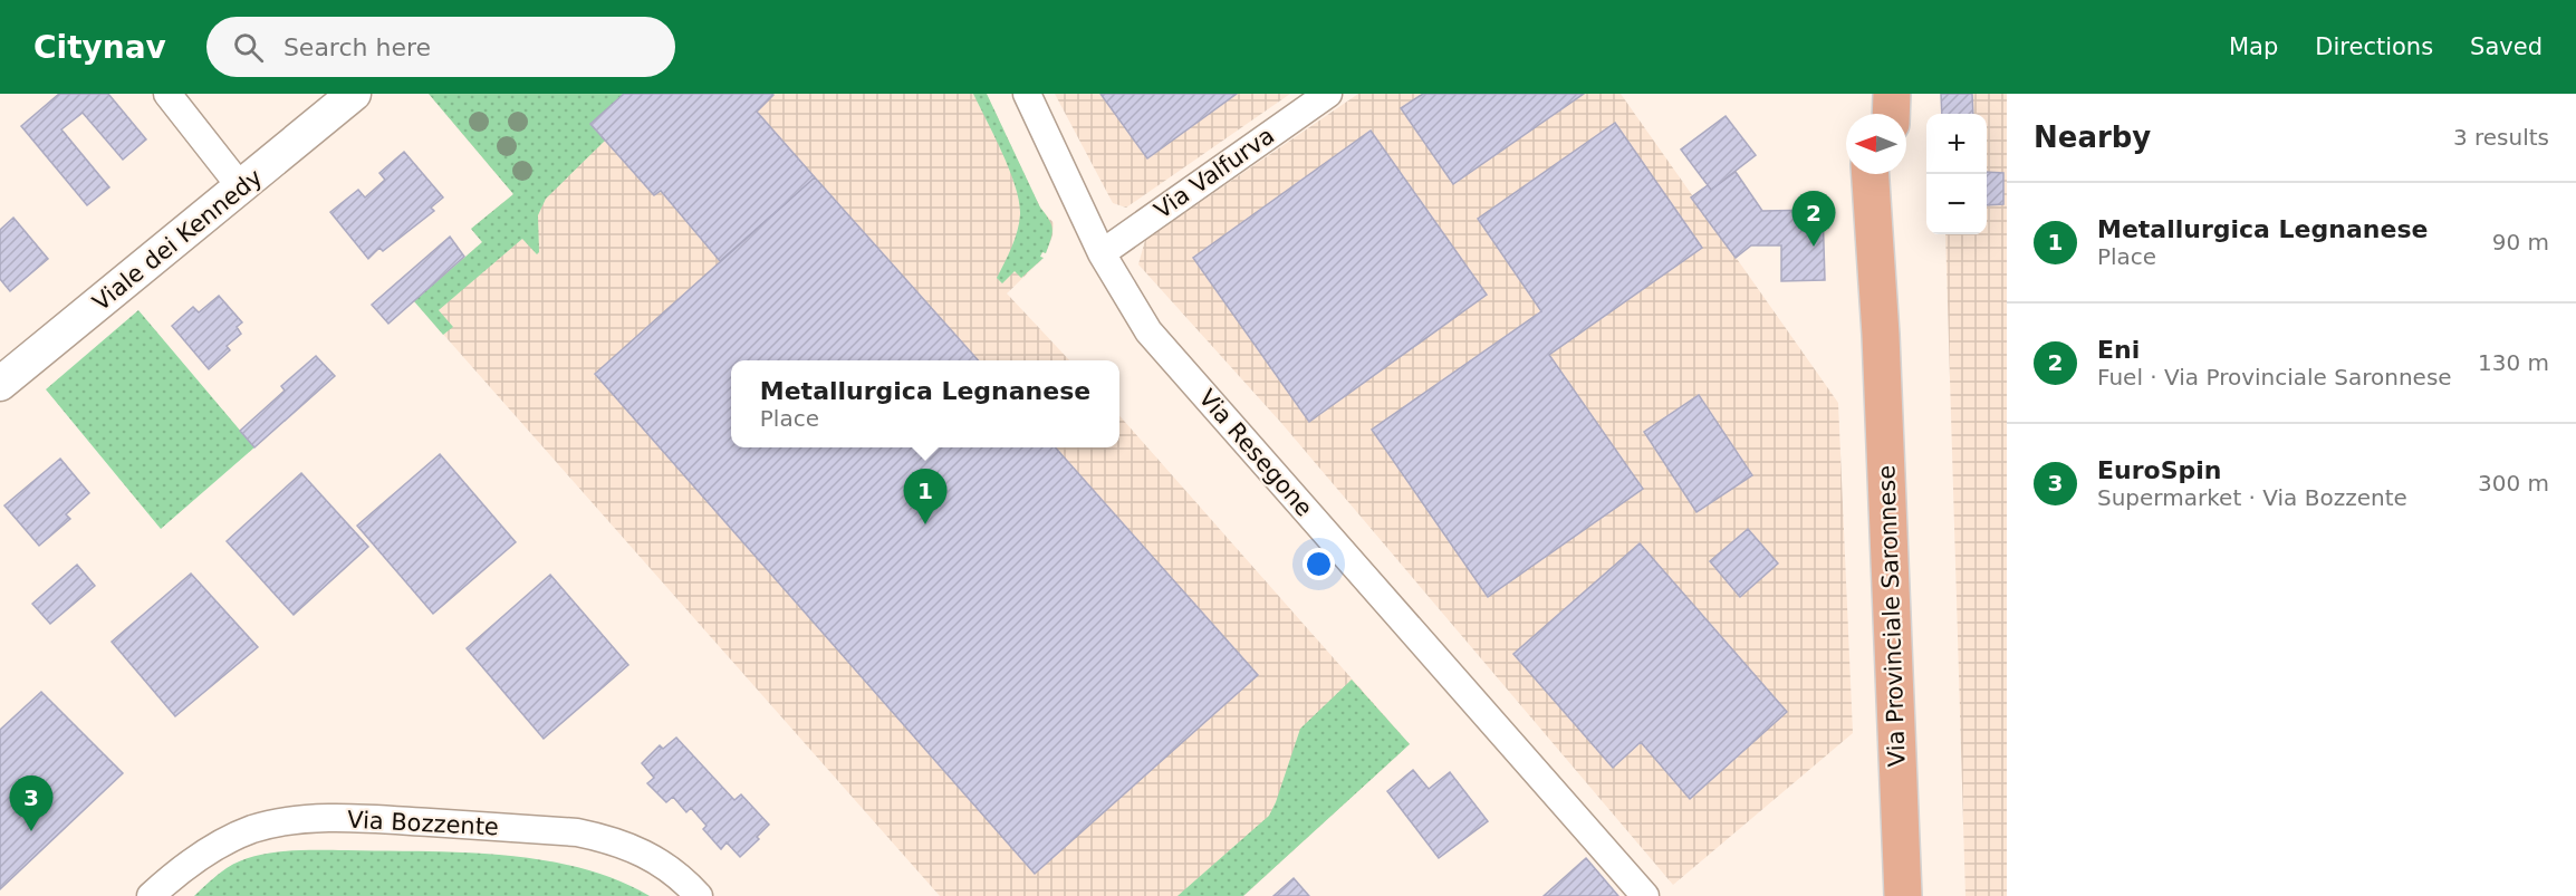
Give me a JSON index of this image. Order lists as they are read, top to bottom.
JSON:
{
  "streets": {
    "main road": ["Via Provinciale Saronnese"],
    "street": [
      "Via Valfurva",
      "Viale dei Kennedy",
      "Via Resegone",
      "Via Bozzente"
    ]
  },
  "crossings": [
    ["Via Valfurva", "Via Resegone"]
  ],
  "north": "left",
  "page": {
    "header": "Citynav",
    "search": "Search here",
    "nav": ["Map", "Directions", "Saved"],
    "heading": ["Nearby", "3 results"],
    "map_buttons": ["+", "−"],
    "list": [
      {
        "mark": "1",
        "name": "Metallurgica Legnanese",
        "note": "Place",
        "value": "90 m"
      },
      {
        "mark": "2",
        "name": "Eni",
        "note": "Fuel · Via Provinciale Saronnese",
        "value": "130 m"
      },
      {
        "mark": "3",
        "name": "EuroSpin",
        "note": "Supermarket · Via Bozzente",
        "value": "300 m"
      }
    ],
    "pins": ["2", "1", "3"],
    "popup": ["Metallurgica Legnanese", "Place"]
  }
}
